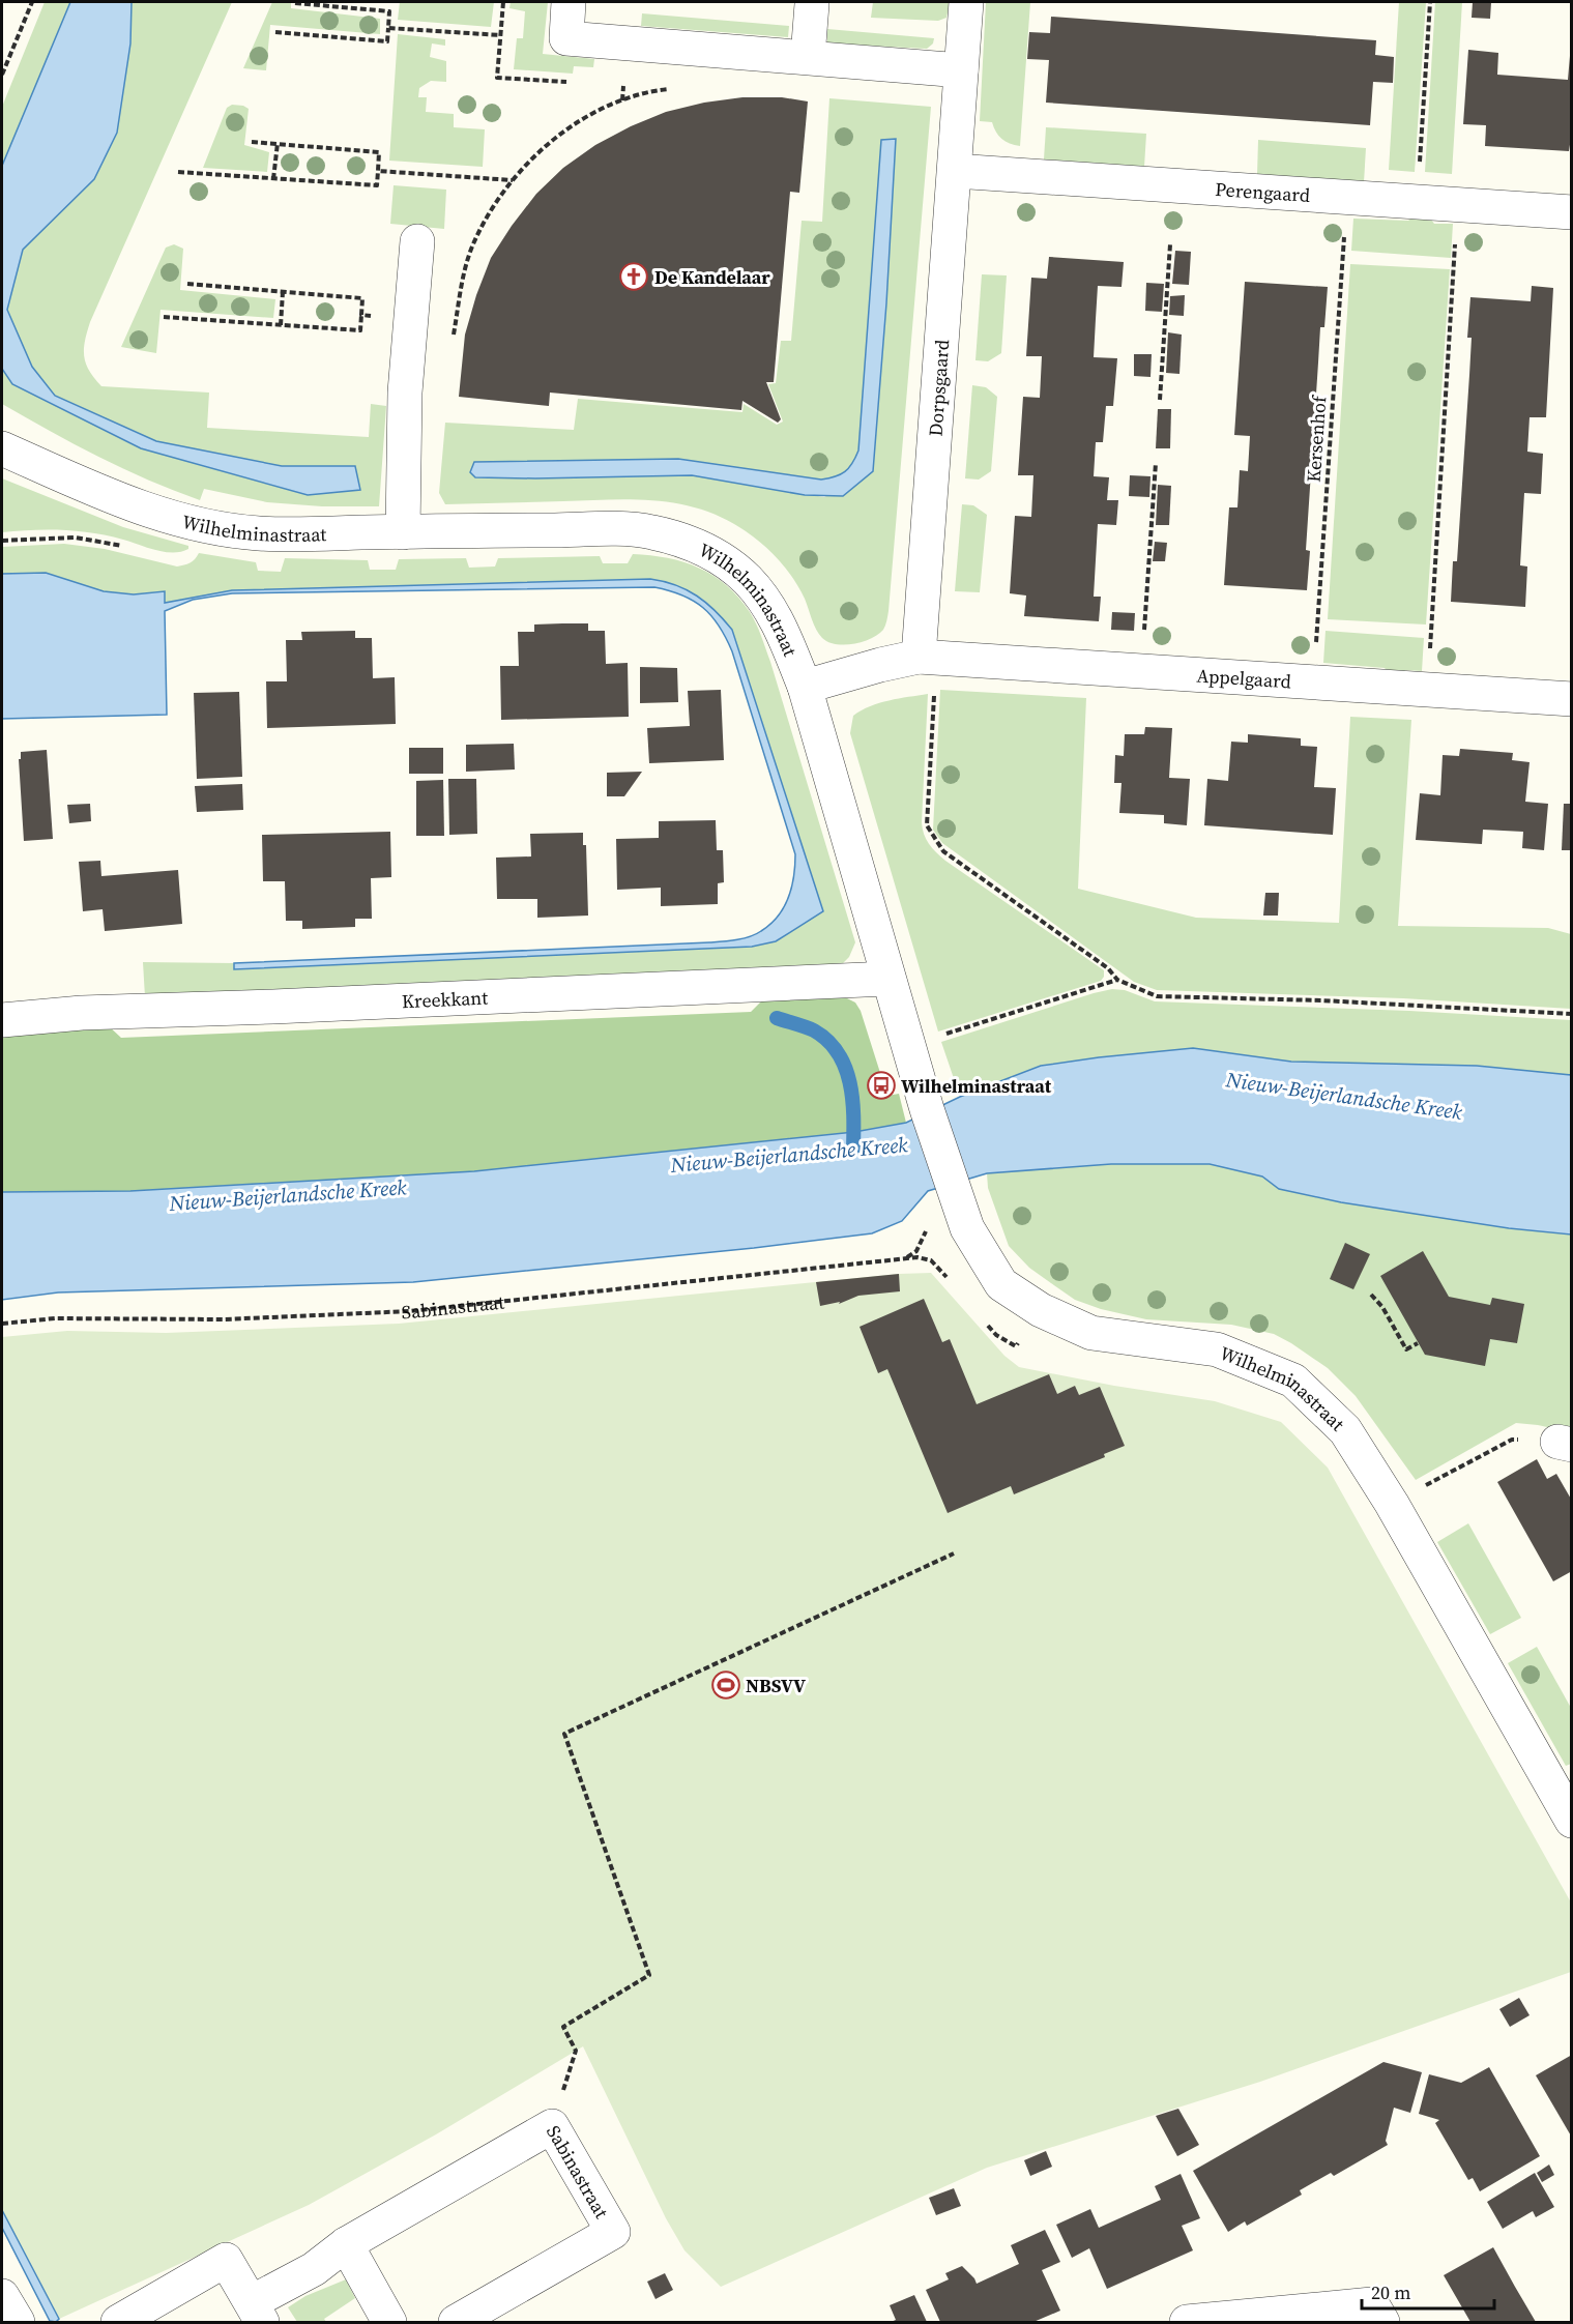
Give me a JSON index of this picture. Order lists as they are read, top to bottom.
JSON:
{
  "streets": {
    "street": [
      "Perengaard",
      "Dorpsgaard",
      "Wilhelminastraat",
      "Appelgaard",
      "Kreekkant",
      "Sabinastraat"
    ],
    "path": ["Kersenhof"]
  },
  "crossings": [
    ["Perengaard", "Dorpsgaard"],
    ["Perengaard", "Kersenhof"],
    ["Dorpsgaard", "Appelgaard"],
    ["Kersenhof", "Appelgaard"],
    ["Wilhelminastraat", "Kreekkant"]
  ],
  "water": ["Nieuw-Beijerlandsche Kreek"],
  "places": {
    "church": ["De Kandelaar"],
    "bus stop": ["Wilhelminastraat"],
    "sports": ["NBSVV"]
  },
  "scale_bar": "20 m"
}
